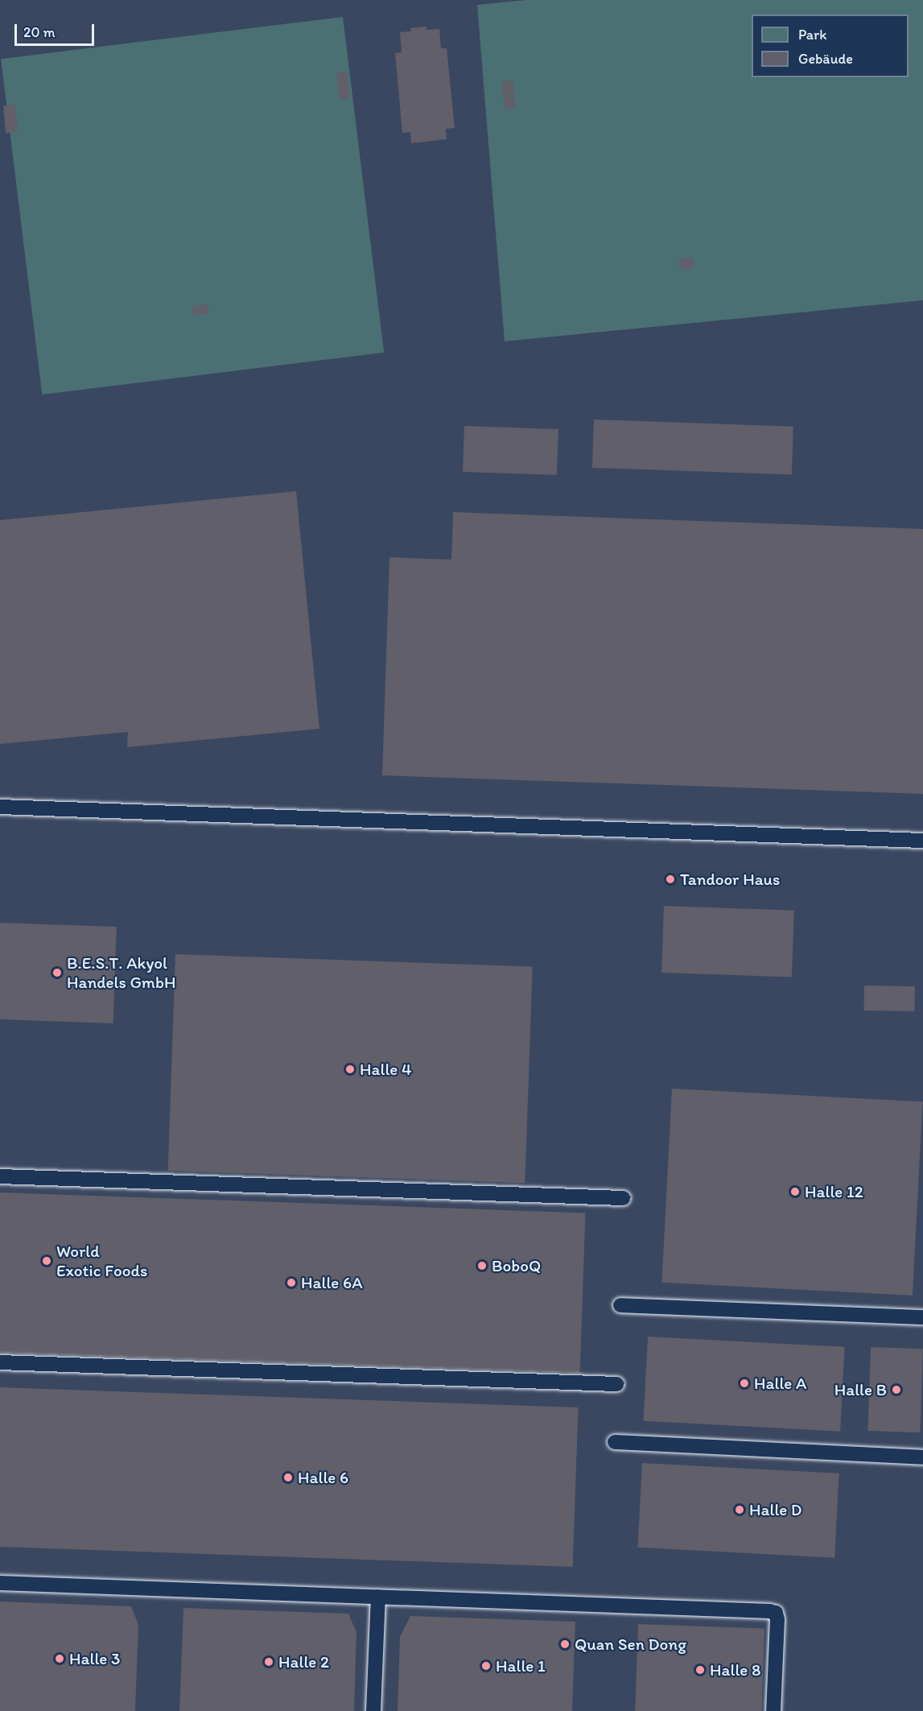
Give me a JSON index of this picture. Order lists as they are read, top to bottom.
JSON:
{
  "places": [
    "Tandoor Haus",
    "B.E.S.T. Akyol Handels GmbH",
    "Halle 4",
    "Halle 12",
    "World Exotic Foods",
    "BoboQ",
    "Halle 6A",
    "Halle A",
    "Halle B",
    "Halle 6",
    "Halle D",
    "Quan Sen Dong",
    "Halle 3",
    "Halle 2",
    "Halle 1",
    "Halle 8"
  ],
  "legend": ["Park", "Gebäude"],
  "scale_bar": "20 m"
}
